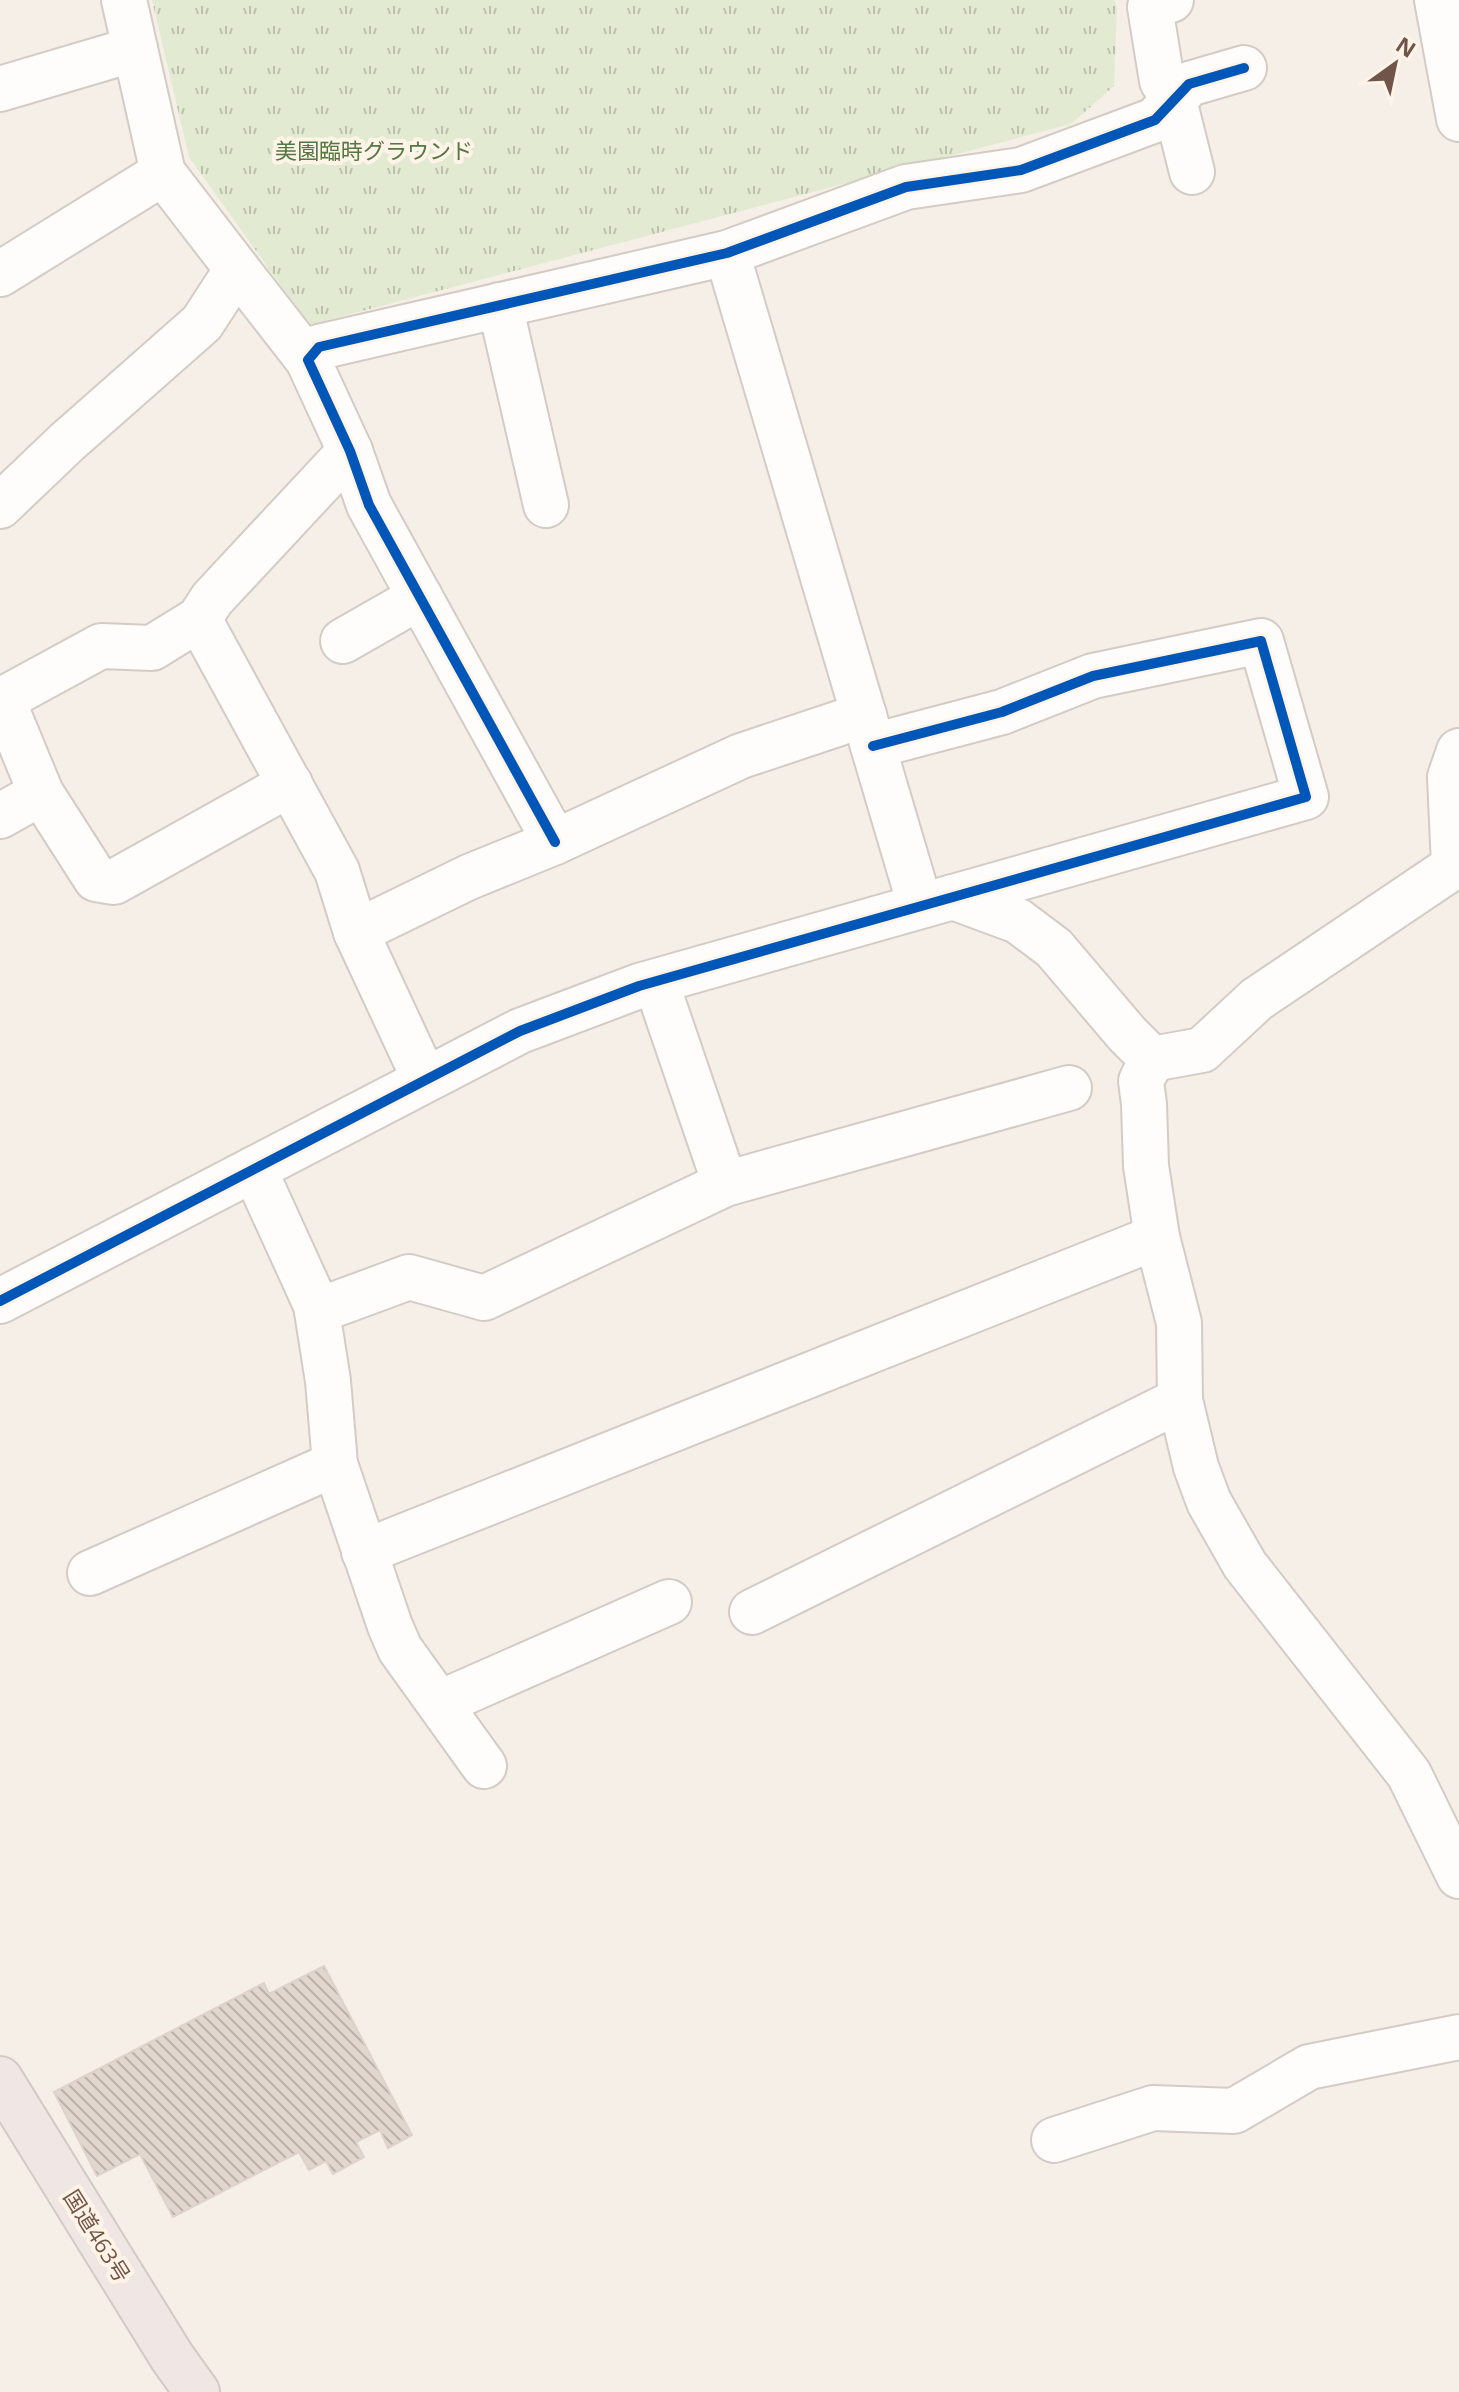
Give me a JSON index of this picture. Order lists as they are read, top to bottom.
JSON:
{
  "streets": {
    "highway": ["国道463号"]
  },
  "parks": ["美園臨時グラウンド"],
  "north": "top right"
}
